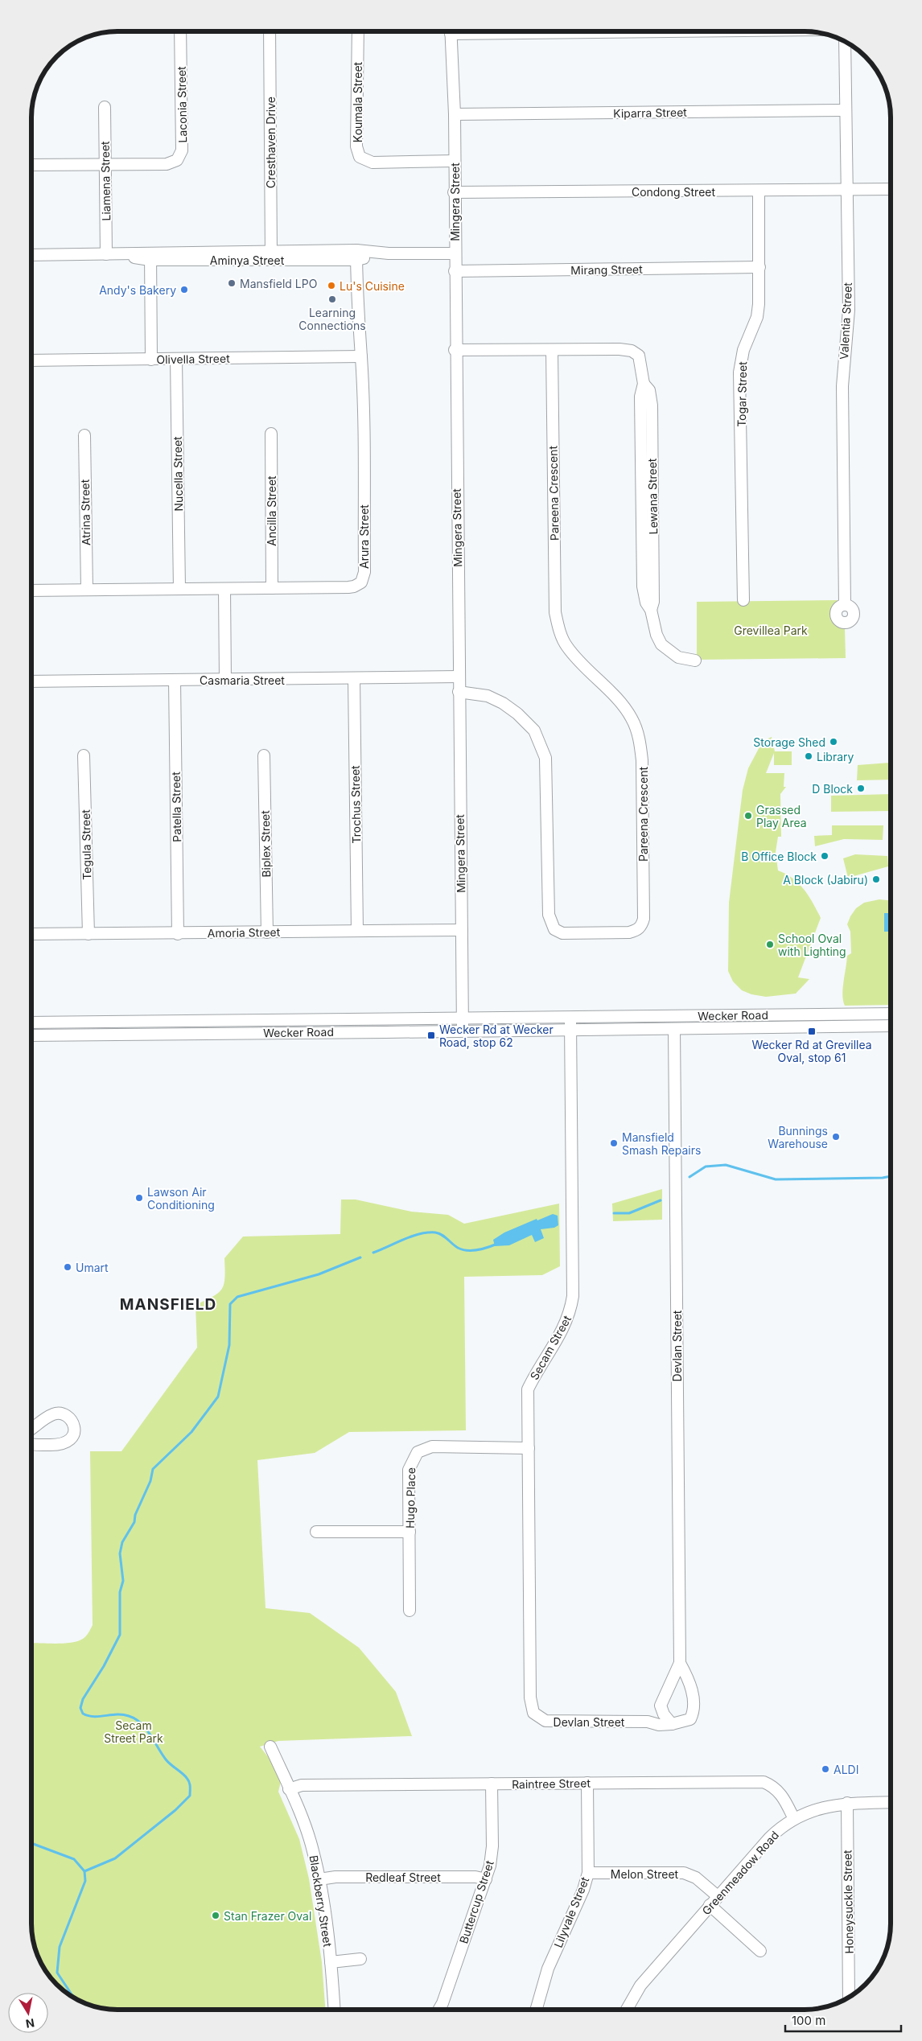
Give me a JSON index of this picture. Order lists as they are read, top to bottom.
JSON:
{
  "streets": {
    "street": [
      "Koumala Street",
      "Laconia Street",
      "Kiparra Street",
      "Cresthaven Drive",
      "Liamena Street",
      "Condong Street",
      "Mingera Street",
      "Aminya Street",
      "Mirang Street",
      "Valentia Street",
      "Olivella Street",
      "Togar Street",
      "Nucella Street",
      "Pareena Crescent",
      "Lewana Street",
      "Ancilla Street",
      "Atrina Street",
      "Arura Street",
      "Casmaria Street",
      "Trochus Street",
      "Patella Street",
      "Biplex Street",
      "Tegula Street",
      "Amoria Street",
      "Wecker Road",
      "Devlan Street",
      "Secam Street",
      "Hugo Place",
      "Raintree Street",
      "Greenmeadow Road",
      "Melon Street",
      "Redleaf Street",
      "Blackberry Street",
      "Buttercup Street",
      "Honeysuckle Street",
      "Lilyvale Street"
    ]
  },
  "crossings": [
    ["Koumala Street", "Mingera Street"],
    ["Laconia Street", "Liamena Street"],
    ["Kiparra Street", "Mingera Street"],
    ["Kiparra Street", "Valentia Street"],
    ["Cresthaven Drive", "Aminya Street"],
    ["Liamena Street", "Aminya Street"],
    ["Condong Street", "Mingera Street"],
    ["Condong Street", "Valentia Street"],
    ["Condong Street", "Togar Street"],
    ["Mingera Street", "Aminya Street"],
    ["Mingera Street", "Mirang Street"],
    ["Mingera Street", "Pareena Crescent"],
    ["Mingera Street", "Lewana Street"],
    ["Mingera Street", "Casmaria Street"],
    ["Mingera Street", "Amoria Street"],
    ["Mingera Street", "Wecker Road"],
    ["Aminya Street", "Arura Street"],
    ["Mirang Street", "Togar Street"],
    ["Olivella Street", "Nucella Street"],
    ["Olivella Street", "Arura Street"],
    ["Nucella Street", "Arura Street"],
    ["Pareena Crescent", "Lewana Street"],
    ["Ancilla Street", "Arura Street"],
    ["Atrina Street", "Arura Street"],
    ["Casmaria Street", "Trochus Street"],
    ["Casmaria Street", "Patella Street"],
    ["Trochus Street", "Amoria Street"],
    ["Patella Street", "Amoria Street"],
    ["Biplex Street", "Amoria Street"],
    ["Tegula Street", "Amoria Street"],
    ["Wecker Road", "Devlan Street"],
    ["Wecker Road", "Secam Street"],
    ["Devlan Street", "Secam Street"],
    ["Secam Street", "Hugo Place"],
    ["Raintree Street", "Greenmeadow Road"],
    ["Raintree Street", "Blackberry Street"],
    ["Raintree Street", "Buttercup Street"],
    ["Raintree Street", "Lilyvale Street"],
    ["Greenmeadow Road", "Melon Street"],
    ["Greenmeadow Road", "Honeysuckle Street"],
    ["Melon Street", "Lilyvale Street"],
    ["Redleaf Street", "Blackberry Street"],
    ["Redleaf Street", "Buttercup Street"]
  ],
  "districts": ["MANSFIELD"],
  "parks": ["Grevillea Park", "Secam Street Park"],
  "places": {
    "other": [
      "Mansfield LPO",
      "Lu's Cuisine",
      "Andy's Bakery",
      "Learning Connections",
      "Storage Shed",
      "Library",
      "D Block",
      "Grassed Play Area",
      "B Office Block",
      "A Block (Jabiru)",
      "School Oval with Lighting",
      "Bunnings Warehouse",
      "Mansfield Smash Repairs",
      "Lawson Air Conditioning",
      "Umart",
      "ALDI",
      "Stan Frazer Oval"
    ],
    "transit": ["Wecker Rd at Grevillea Oval, stop 61", "Wecker Rd at Wecker Road, stop 62"]
  },
  "scale_bar": "100 m",
  "north": "bottom"
}
